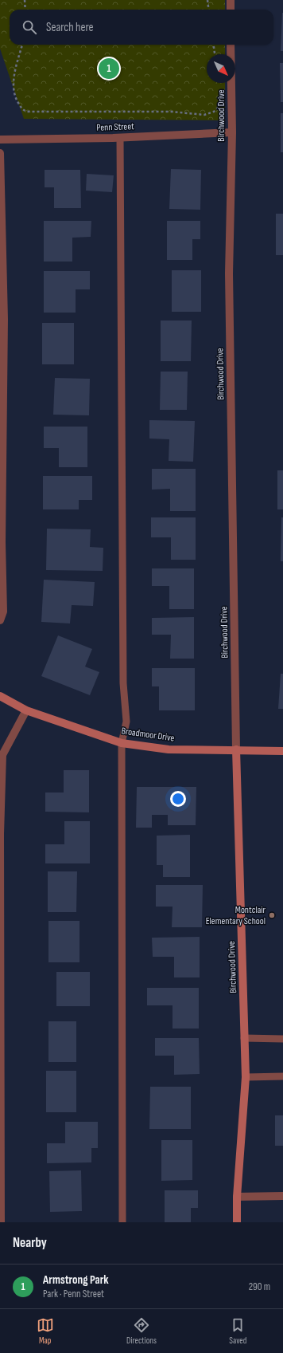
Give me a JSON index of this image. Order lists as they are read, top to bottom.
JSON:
{
  "streets": {
    "street": ["Birchwood Drive", "Penn Street", "Broadmoor Drive"]
  },
  "crossings": [
    ["Birchwood Drive", "Penn Street"],
    ["Birchwood Drive", "Broadmoor Drive"]
  ],
  "places": ["Montclair Elementary School"],
  "north": "bottom right",
  "page": {
    "search": "Search here",
    "pins": "1",
    "heading": "Nearby",
    "list": [
      {
        "mark": "1",
        "name": "Armstrong Park",
        "note": "Park · Penn Street",
        "value": "290 m"
      }
    ],
    "nav": ["Map", "Directions", "Saved"]
  }
}
